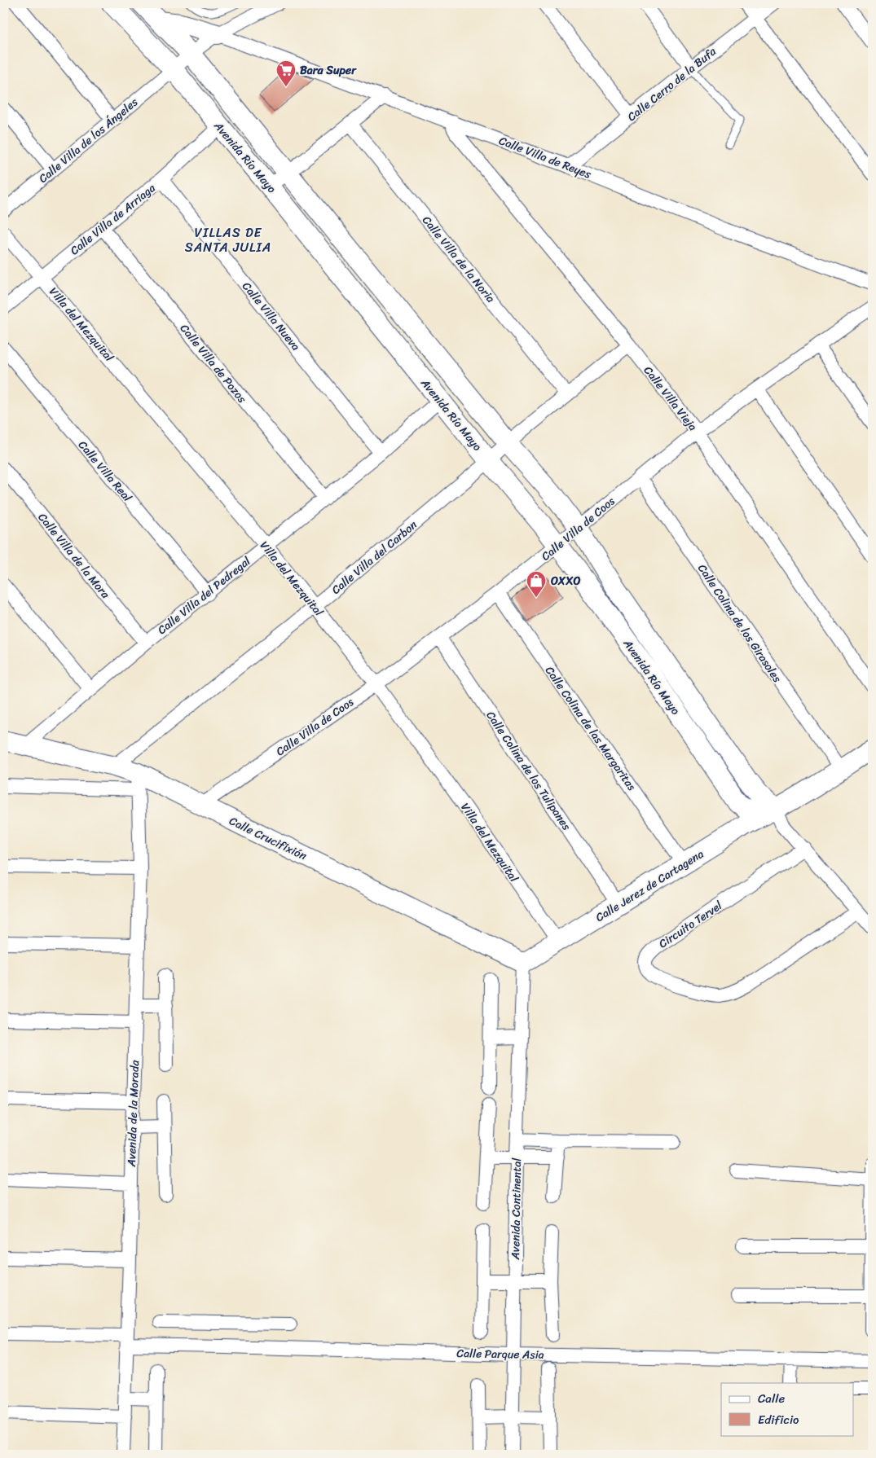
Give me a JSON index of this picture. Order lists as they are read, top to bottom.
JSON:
{
  "streets": {
    "street": [
      "Calle Cerro de la Bufa",
      "Calle Villa de los Ángeles",
      "Avenida Río Mayo",
      "Calle Villa de Reyes",
      "Calle Villa de Arriaga",
      "Calle Villa de la Noria",
      "Calle Villa Nueva",
      "Villa del Mezquital",
      "Calle Villa de Pozos",
      "Calle Villa Vieja",
      "Calle Villa Real",
      "Calle Villa de Coos",
      "Calle Villa de la Mora",
      "Calle Villa del Carbon",
      "Calle Villa del Pedregal",
      "Calle Colina de los Girasoles",
      "Calle Colina de las Margaritas",
      "Calle Colina de los Tulipanes",
      "Calle Crucifixión",
      "Calle Jerez de Cartagena",
      "Circuito Tervel",
      "Avenida de la Morada",
      "Avenida Continental",
      "Calle Parque Asia"
    ]
  },
  "crossings": [
    ["Calle Cerro de la Bufa", "Calle Villa de Reyes"],
    ["Calle Villa de los Ángeles", "Avenida Río Mayo"],
    ["Calle Villa de los Ángeles", "Calle Villa de Reyes"],
    ["Avenida Río Mayo", "Calle Villa de Arriaga"],
    ["Avenida Río Mayo", "Calle Villa de Coos"],
    ["Avenida Río Mayo", "Calle Villa del Carbon"],
    ["Avenida Río Mayo", "Calle Villa del Pedregal"],
    ["Avenida Río Mayo", "Calle Jerez de Cartagena"],
    ["Avenida Río Mayo", "Circuito Tervel"],
    ["Calle Villa de Reyes", "Calle Villa Vieja"],
    ["Calle Villa de Arriaga", "Calle Villa Nueva"],
    ["Calle Villa de Arriaga", "Villa del Mezquital"],
    ["Calle Villa de Arriaga", "Calle Villa de Pozos"],
    ["Calle Villa de la Noria", "Calle Villa del Carbon"],
    ["Calle Villa Nueva", "Calle Villa del Pedregal"],
    ["Villa del Mezquital", "Calle Villa de Coos"],
    ["Villa del Mezquital", "Calle Villa del Carbon"],
    ["Villa del Mezquital", "Calle Villa del Pedregal"],
    ["Villa del Mezquital", "Calle Jerez de Cartagena"],
    ["Calle Villa de Pozos", "Calle Villa del Pedregal"],
    ["Calle Villa Vieja", "Calle Villa de Coos"],
    ["Calle Villa Vieja", "Calle Villa del Carbon"],
    ["Calle Villa Real", "Calle Villa del Pedregal"],
    ["Calle Villa de Coos", "Calle Colina de los Girasoles"],
    ["Calle Villa de Coos", "Calle Colina de las Margaritas"],
    ["Calle Villa de Coos", "Calle Colina de los Tulipanes"],
    ["Calle Villa de Coos", "Calle Crucifixión"],
    ["Calle Villa de la Mora", "Calle Villa del Pedregal"],
    ["Calle Villa del Carbon", "Calle Crucifixión"],
    ["Calle Villa del Pedregal", "Calle Crucifixión"],
    ["Calle Colina de los Girasoles", "Calle Jerez de Cartagena"],
    ["Calle Colina de las Margaritas", "Calle Jerez de Cartagena"],
    ["Calle Colina de los Tulipanes", "Calle Jerez de Cartagena"],
    ["Calle Crucifixión", "Calle Jerez de Cartagena"],
    ["Calle Crucifixión", "Avenida de la Morada"],
    ["Calle Crucifixión", "Avenida Continental"],
    ["Calle Jerez de Cartagena", "Avenida Continental"],
    ["Avenida de la Morada", "Calle Parque Asia"],
    ["Avenida Continental", "Calle Parque Asia"]
  ],
  "districts": ["VILLAS DE SANTA JULIA"],
  "places": {
    "supermarket": ["Bara Super"],
    "shop": ["OXXO"]
  },
  "legend": ["Calle", "Edificio"]
}
